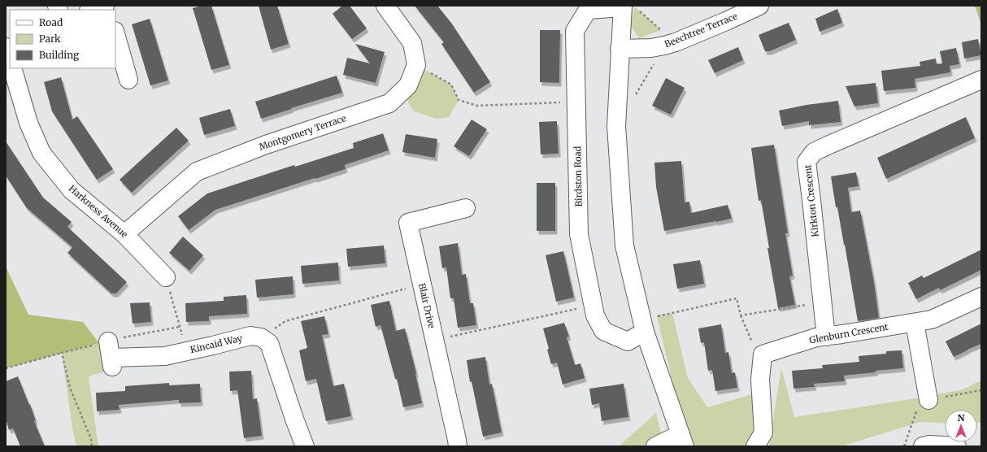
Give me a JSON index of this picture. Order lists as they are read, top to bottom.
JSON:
{
  "streets": {
    "street": [
      "Beechtree Terrace",
      "Montgomery Terrace",
      "Birdston Road",
      "Kirkton Crescent",
      "Harkness Avenue",
      "Blair Drive",
      "Glenburn Crescent",
      "Kincaid Way"
    ]
  },
  "crossings": [
    ["Montgomery Terrace", "Harkness Avenue"],
    ["Kirkton Crescent", "Glenburn Crescent"]
  ],
  "legend": ["Road", "Park", "Building"],
  "north": "top"
}
